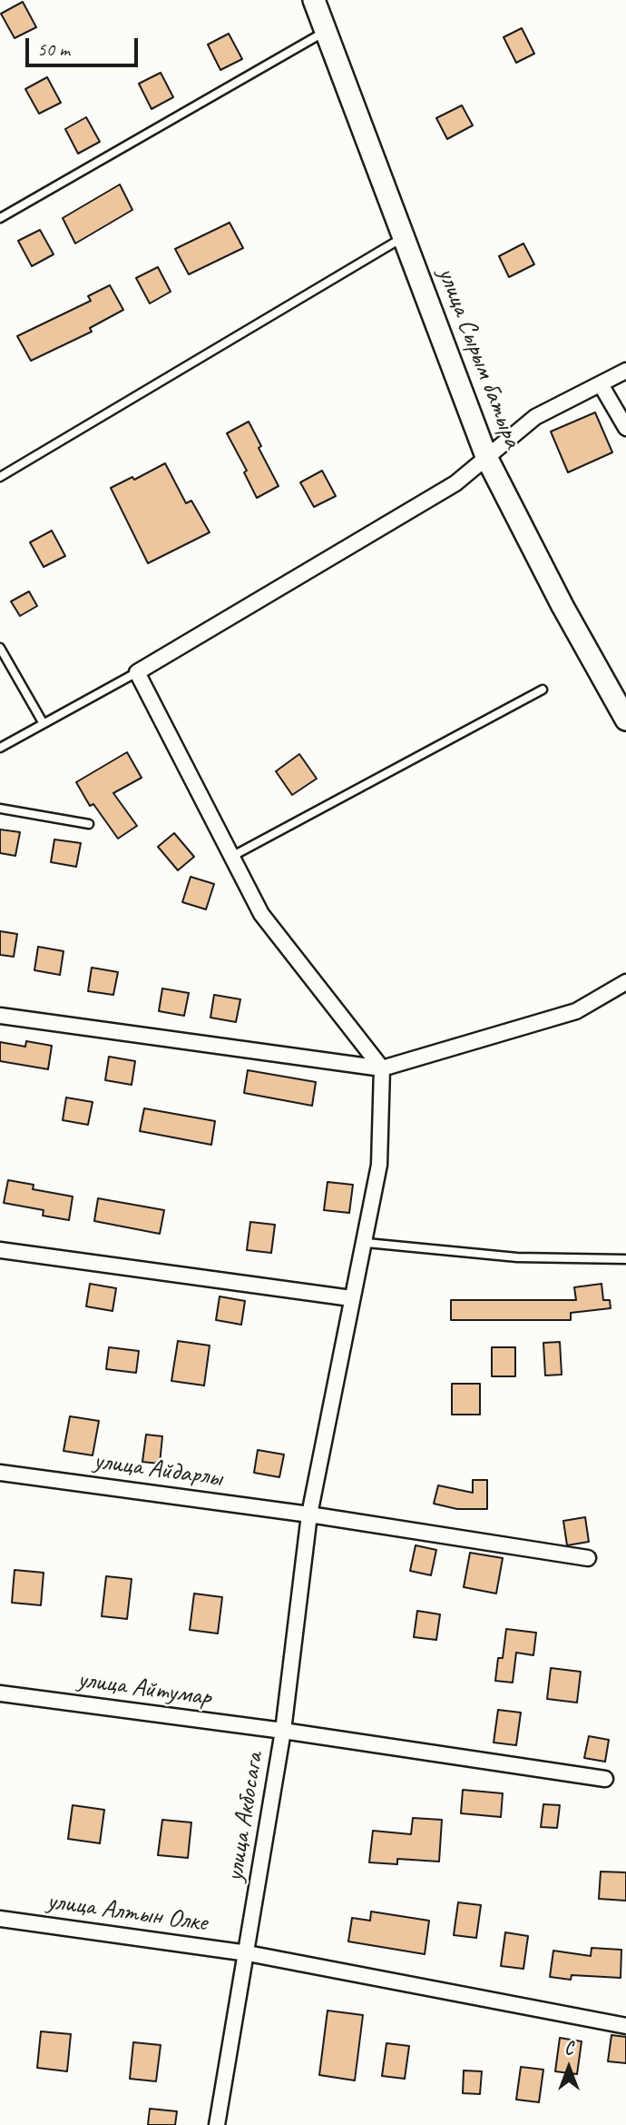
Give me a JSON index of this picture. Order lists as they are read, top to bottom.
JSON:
{
  "streets": {
    "street": [
      "улица Сырым батыра",
      "улица Айдарлы",
      "улица Айтумар",
      "улица Акбосага",
      "улица Алтын Олке"
    ]
  },
  "crossings": [
    ["улица Айдарлы", "улица Акбосага"],
    ["улица Айтумар", "улица Акбосага"],
    ["улица Акбосага", "улица Алтын Олке"]
  ],
  "scale_bar": "50 m",
  "north": "top"
}
